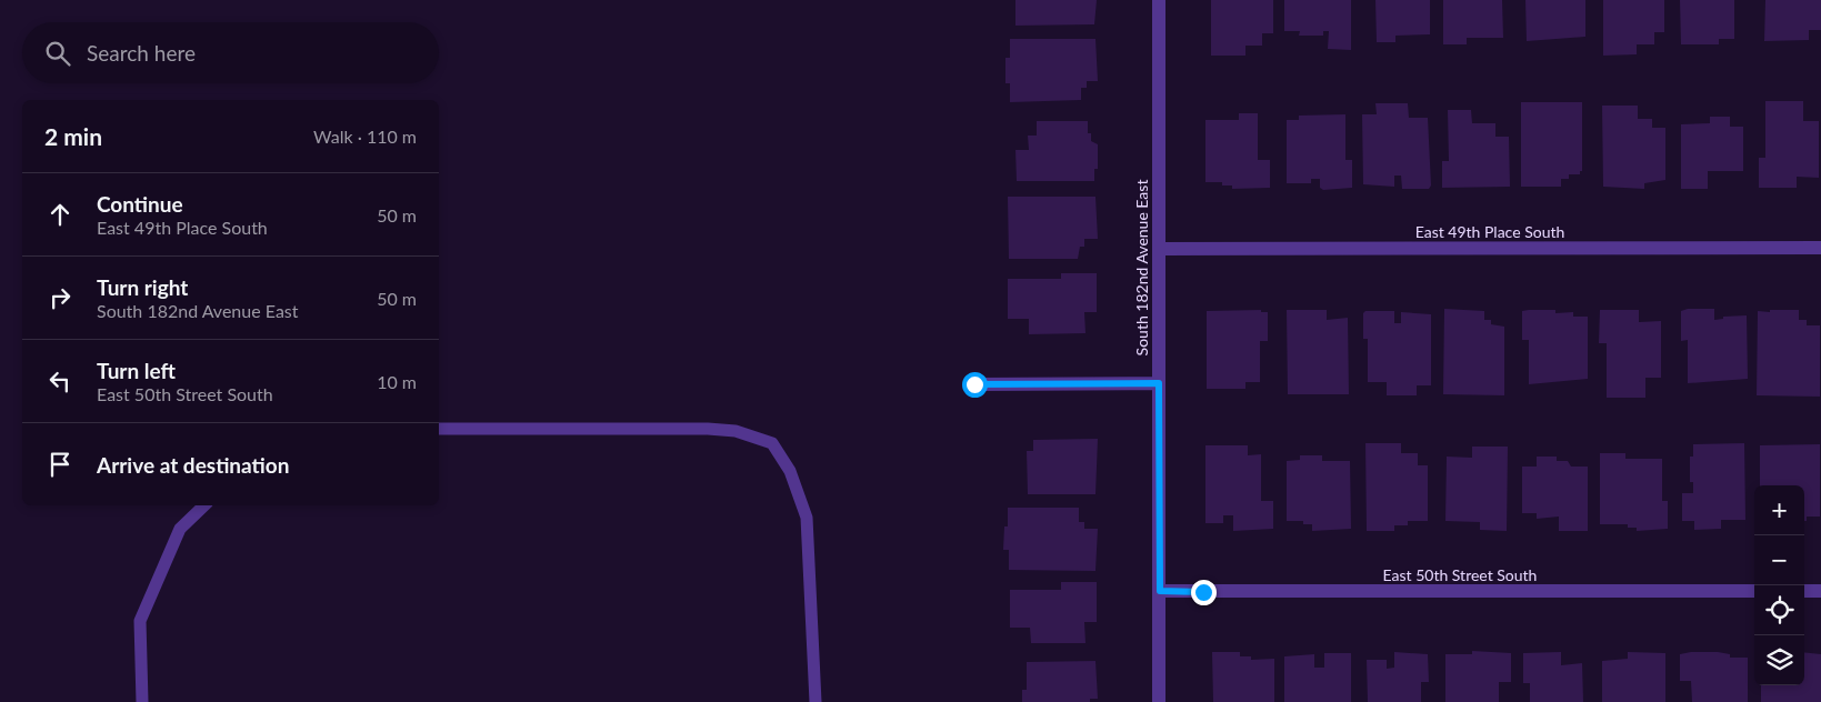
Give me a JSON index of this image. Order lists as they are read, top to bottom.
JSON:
{
  "streets": {
    "street": ["East 49th Place South", "South 182nd Avenue East", "East 50th Street South"]
  },
  "crossings": [
    ["East 49th Place South", "South 182nd Avenue East"],
    ["South 182nd Avenue East", "East 50th Street South"]
  ],
  "page": {
    "search": "Search here",
    "heading": ["2 min", "Walk · 110 m"],
    "list": [
      ["Continue", "East 49th Place South", "50 m"],
      ["Turn right", "South 182nd Avenue East", "50 m"],
      ["Turn left", "East 50th Street South", "10 m"],
      "Arrive at destination"
    ],
    "map_buttons": ["+", "−"]
  }
}
